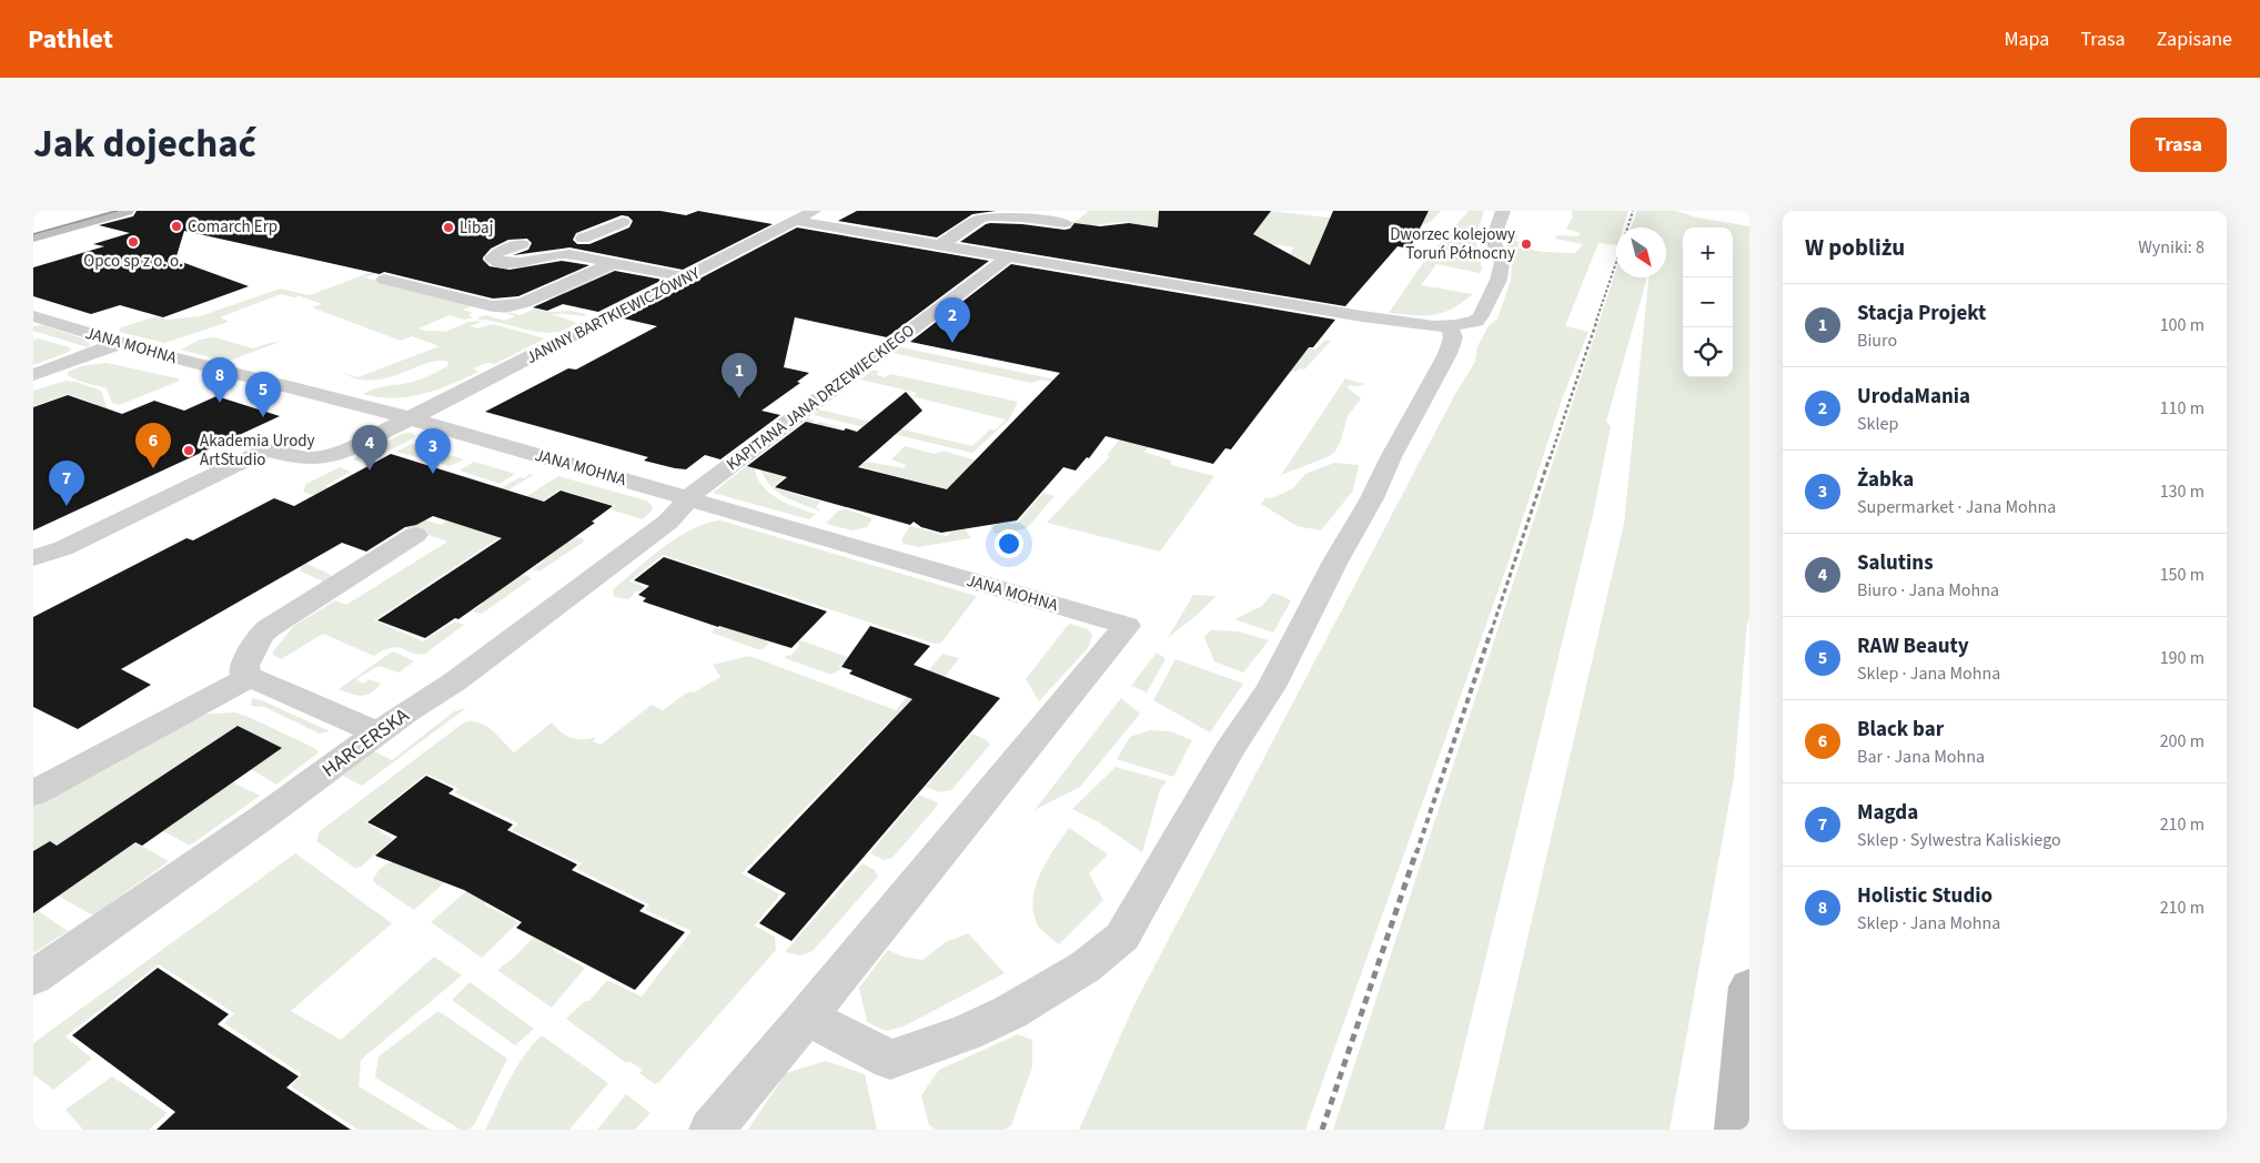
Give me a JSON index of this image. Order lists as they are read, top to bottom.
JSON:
{
  "streets": {
    "street": [
      "JANINY BARTKIEWICZÓWNY",
      "JANA MOHNA",
      "KAPITANA JANA DRZEWIECKIEGO",
      "HARCERSKA"
    ]
  },
  "crossings": [
    ["JANINY BARTKIEWICZÓWNY", "JANA MOHNA"],
    ["JANA MOHNA", "KAPITANA JANA DRZEWIECKIEGO"],
    ["JANA MOHNA", "HARCERSKA"],
    ["KAPITANA JANA DRZEWIECKIEGO", "HARCERSKA"]
  ],
  "places": [
    "Comarch Erp",
    "Libaj",
    "Opco sp z o. o.",
    "Dworzec kolejowy Toruń Północny",
    "Akademia Urody ArtStudio"
  ],
  "north": "bottom right",
  "page": {
    "header": "Pathlet",
    "nav": ["Mapa", "Trasa", "Zapisane"],
    "title": "Jak dojechać",
    "buttons": "Trasa",
    "heading": ["W pobliżu", "Wyniki: 8"],
    "map_buttons": ["+", "−"],
    "list": [
      {
        "mark": "1",
        "name": "Stacja Projekt",
        "note": "Biuro",
        "value": "100 m"
      },
      {
        "mark": "2",
        "name": "UrodaMania",
        "note": "Sklep",
        "value": "110 m"
      },
      {
        "mark": "3",
        "name": "Żabka",
        "note": "Supermarket · Jana Mohna",
        "value": "130 m"
      },
      {
        "mark": "4",
        "name": "Salutins",
        "note": "Biuro · Jana Mohna",
        "value": "150 m"
      },
      {
        "mark": "5",
        "name": "RAW Beauty",
        "note": "Sklep · Jana Mohna",
        "value": "190 m"
      },
      {
        "mark": "6",
        "name": "Black bar",
        "note": "Bar · Jana Mohna",
        "value": "200 m"
      },
      {
        "mark": "7",
        "name": "Magda",
        "note": "Sklep · Sylwestra Kaliskiego",
        "value": "210 m"
      },
      {
        "mark": "8",
        "name": "Holistic Studio",
        "note": "Sklep · Jana Mohna",
        "value": "210 m"
      }
    ],
    "pins": [
      "2",
      "1",
      "8",
      "5",
      "6",
      "4",
      "3",
      "7"
    ]
  }
}
